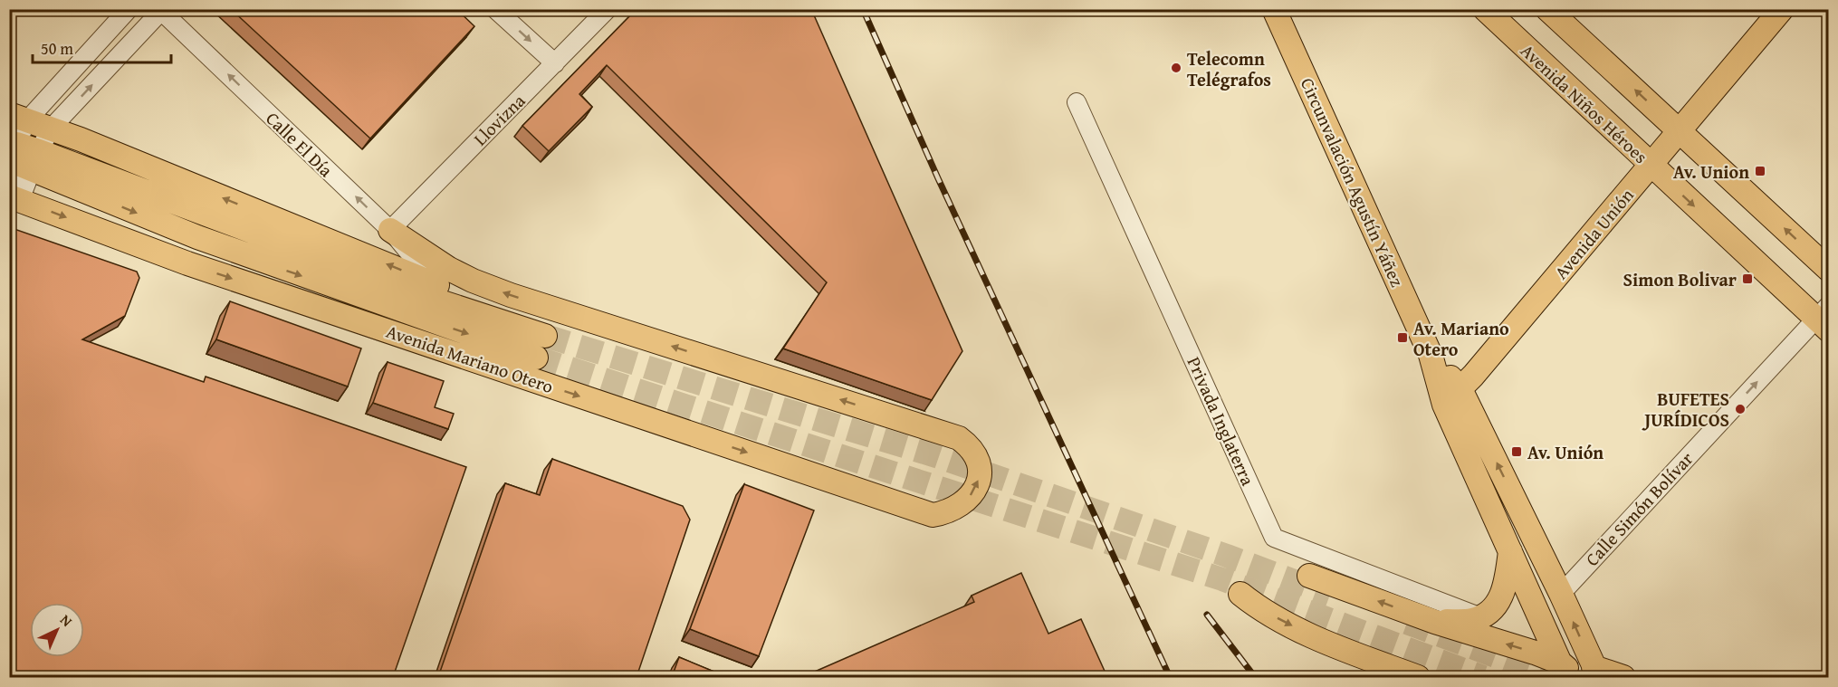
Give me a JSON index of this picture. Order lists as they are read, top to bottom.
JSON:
{
  "streets": {
    "main road": [
      "Avenida Niños Héroes",
      "Circunvalación Agustín Yáñez",
      "Avenida Unión",
      "Avenida Mariano Otero"
    ],
    "street": [
      "Llovizna",
      "Calle El Día",
      "Privada Inglaterra",
      "Calle Simón Bolívar"
    ]
  },
  "crossings": [
    ["Avenida Niños Héroes", "Avenida Unión"],
    ["Avenida Niños Héroes", "Calle Simón Bolívar"],
    ["Llovizna", "Calle El Día"],
    ["Llovizna", "Avenida Mariano Otero"],
    ["Calle El Día", "Avenida Mariano Otero"],
    ["Circunvalación Agustín Yáñez", "Avenida Unión"],
    ["Circunvalación Agustín Yáñez", "Calle Simón Bolívar"]
  ],
  "one_way": ["Calle El Día", "Calle Simón Bolívar"],
  "places": {
    "other": ["Telecomn Telégrafos", "BUFETES JURÍDICOS"],
    "transit": [
      "Av. Union",
      "Simon Bolivar",
      "Av. Mariano Otero",
      "Av. Unión"
    ]
  },
  "scale_bar": "50 m",
  "north": "top right"
}
